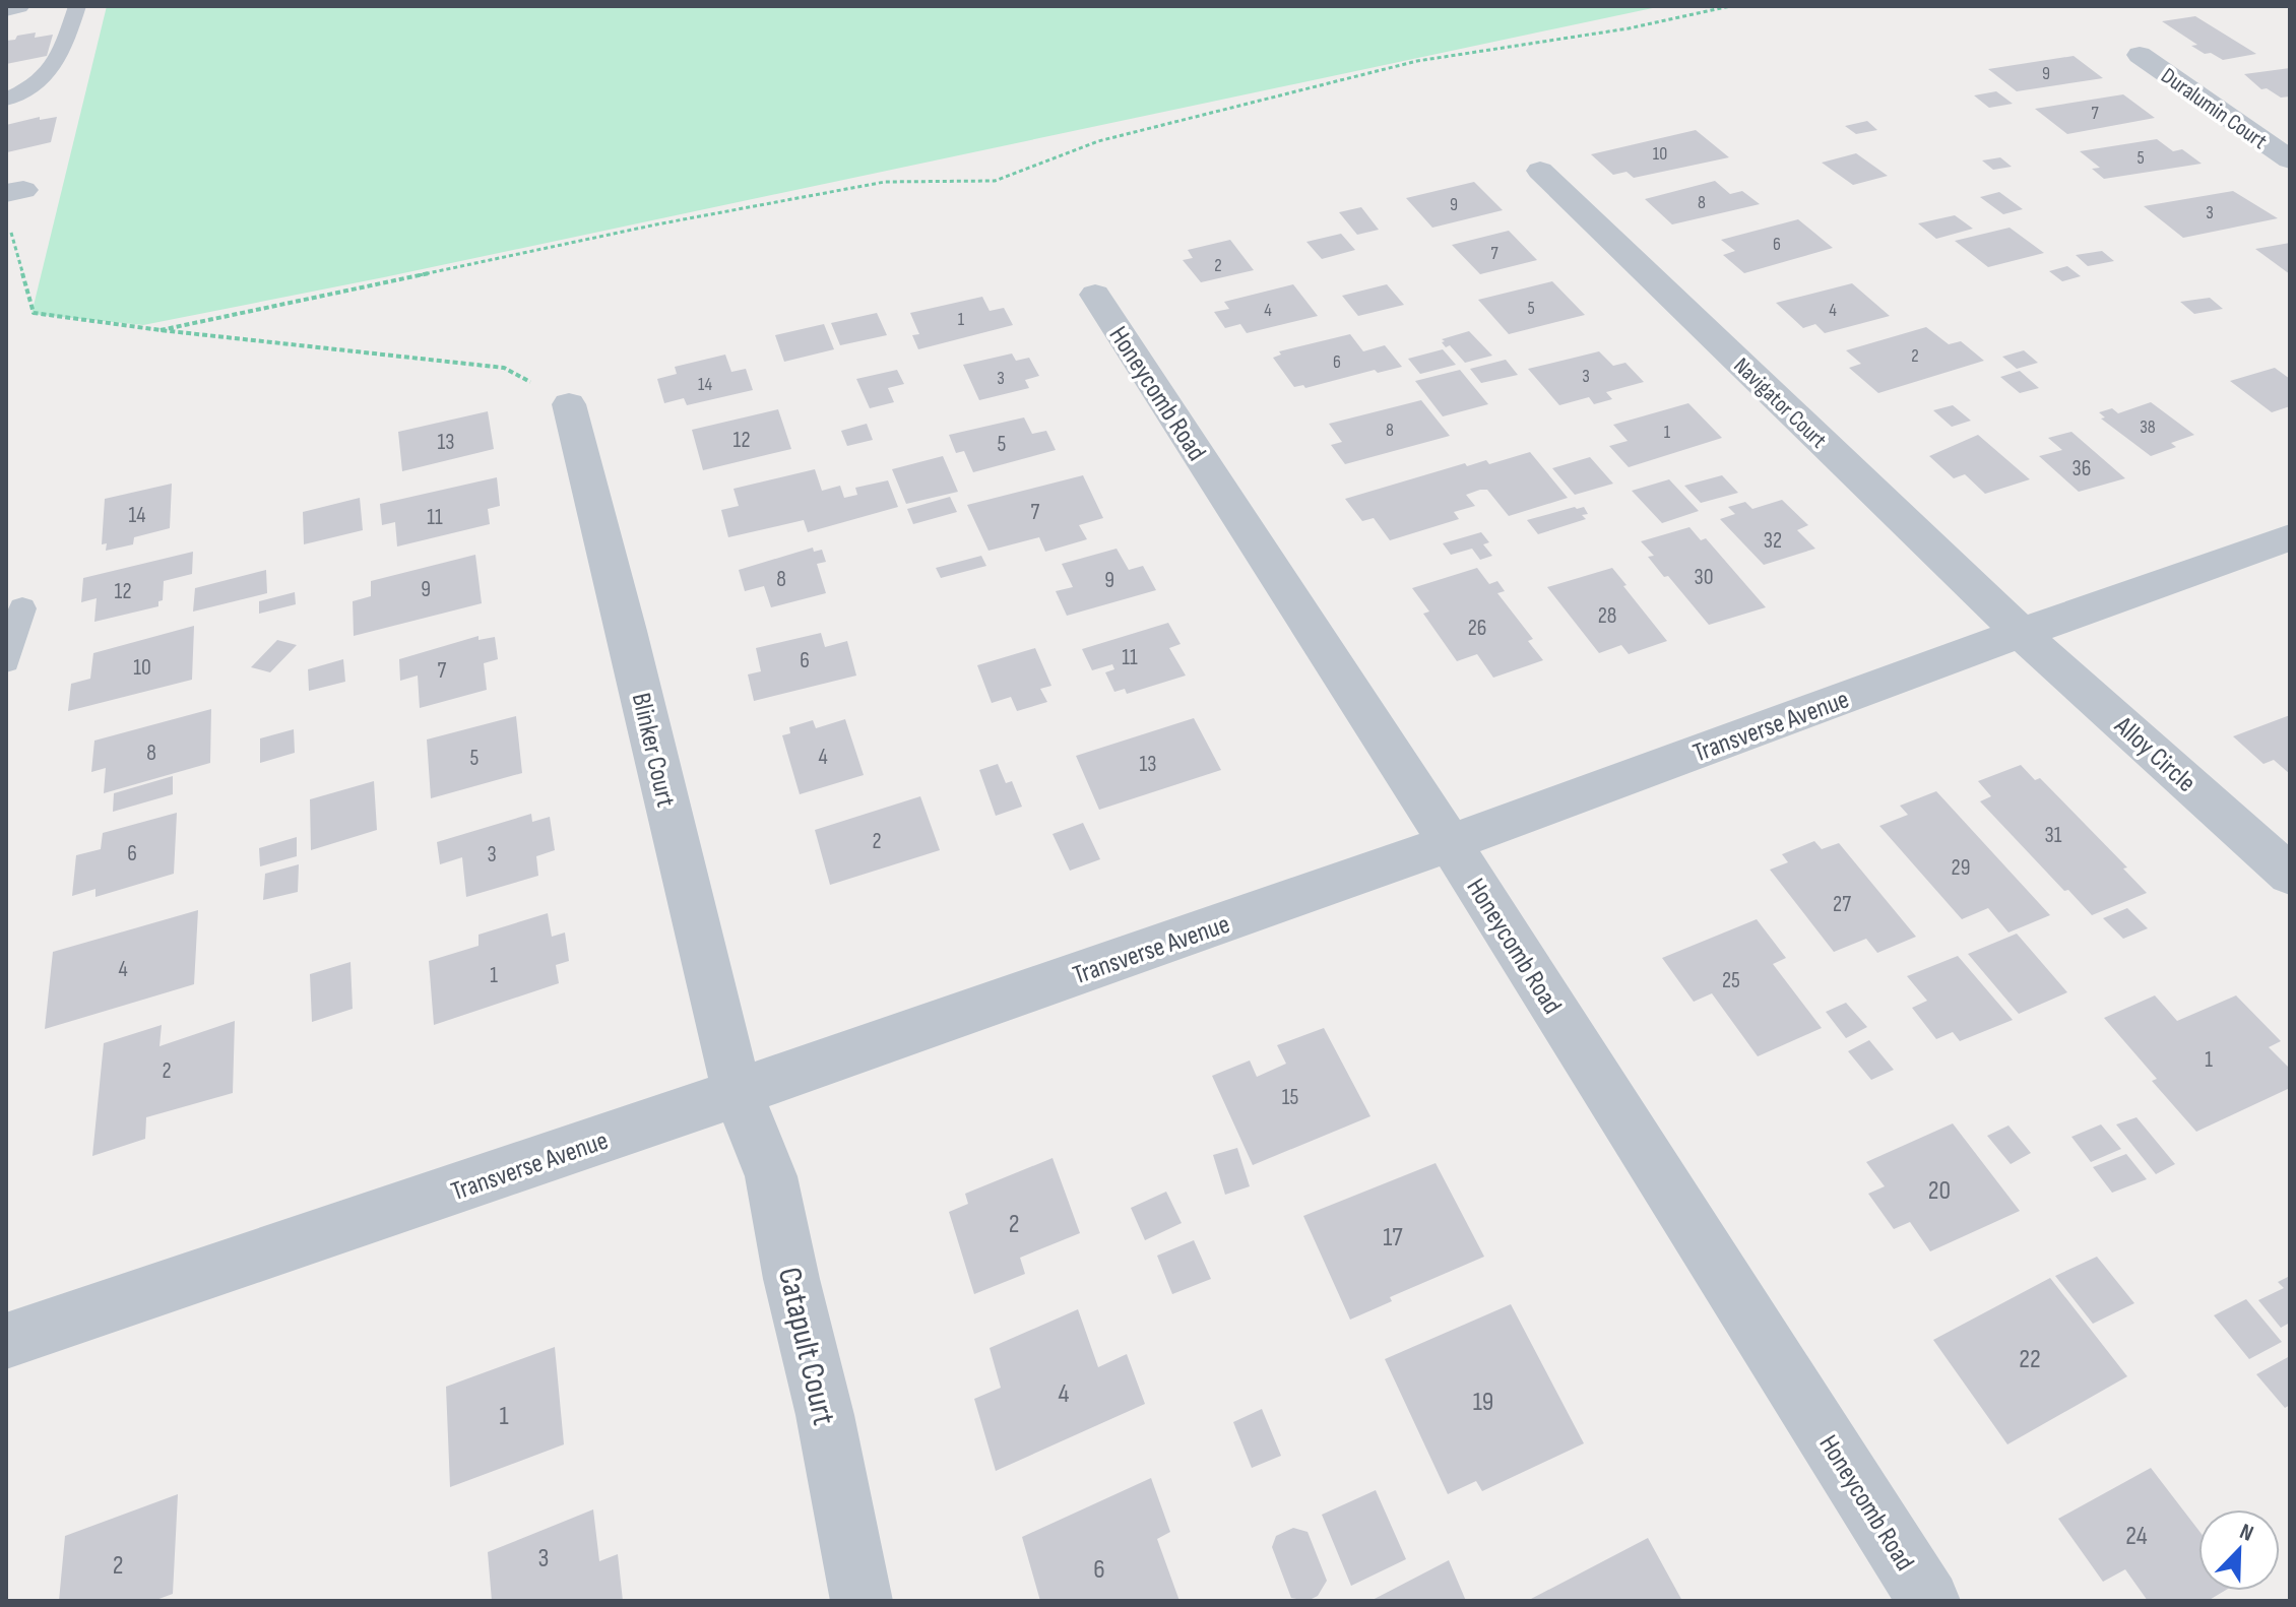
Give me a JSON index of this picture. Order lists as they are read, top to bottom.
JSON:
{
  "streets": {
    "street": [
      "Duralumin Court",
      "Honeycomb Road",
      "Navigator Court",
      "Transverse Avenue",
      "Blinker Court",
      "Alloy Circle",
      "Catapult Court"
    ]
  },
  "crossings": [
    ["Honeycomb Road", "Transverse Avenue"],
    ["Navigator Court", "Transverse Avenue"],
    ["Navigator Court", "Alloy Circle"],
    ["Transverse Avenue", "Blinker Court"],
    ["Transverse Avenue", "Alloy Circle"],
    ["Transverse Avenue", "Catapult Court"],
    ["Blinker Court", "Catapult Court"]
  ],
  "house_numbers": [
    "9",
    "7",
    "10",
    "5",
    "8",
    "9",
    "3",
    "6",
    "7",
    "2",
    "5",
    "4",
    "4",
    "1",
    "2",
    "6",
    "3",
    "3",
    "14",
    "38",
    "8",
    "1",
    "12",
    "13",
    "5",
    "36",
    "7",
    "14",
    "11",
    "32",
    "30",
    "8",
    "9",
    "9",
    "12",
    "28",
    "26",
    "11",
    "6",
    "10",
    "7",
    "8",
    "4",
    "5",
    "13",
    "31",
    "2",
    "6",
    "3",
    "29",
    "27",
    "4",
    "1",
    "25",
    "1",
    "2",
    "15",
    "20",
    "2",
    "17",
    "22",
    "4",
    "19",
    "1",
    "24",
    "3",
    "2",
    "6"
  ],
  "north": "top right"
}
